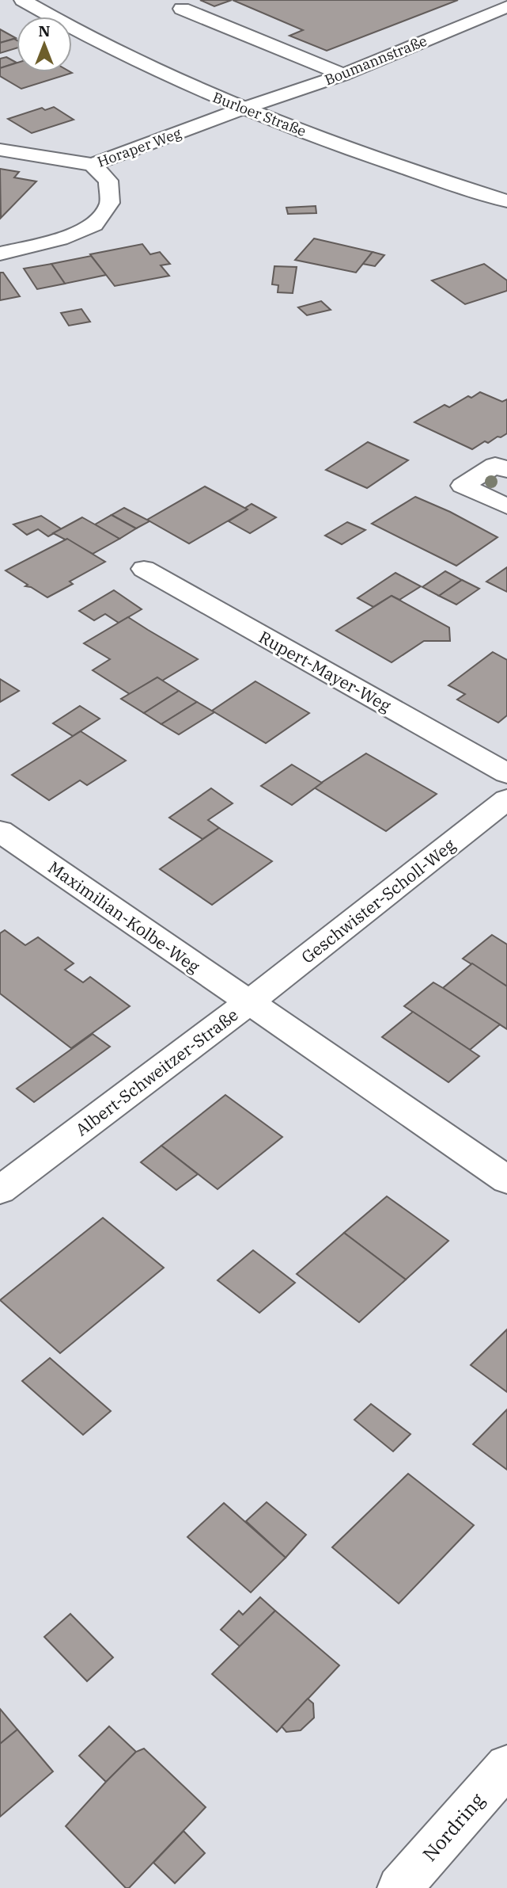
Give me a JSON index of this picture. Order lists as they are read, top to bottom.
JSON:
{
  "streets": {
    "street": [
      "Boumannstraße",
      "Burloer Straße",
      "Horaper Weg",
      "Rupert-Mayer-Weg",
      "Geschwister-Scholl-Weg",
      "Maximilian-Kolbe-Weg",
      "Albert-Schweitzer-Straße",
      "Nordring"
    ]
  },
  "crossings": [
    ["Boumannstraße", "Burloer Straße"],
    ["Boumannstraße", "Horaper Weg"],
    ["Burloer Straße", "Horaper Weg"],
    ["Geschwister-Scholl-Weg", "Maximilian-Kolbe-Weg"],
    ["Geschwister-Scholl-Weg", "Albert-Schweitzer-Straße"],
    ["Maximilian-Kolbe-Weg", "Albert-Schweitzer-Straße"]
  ],
  "north": "top"
}
